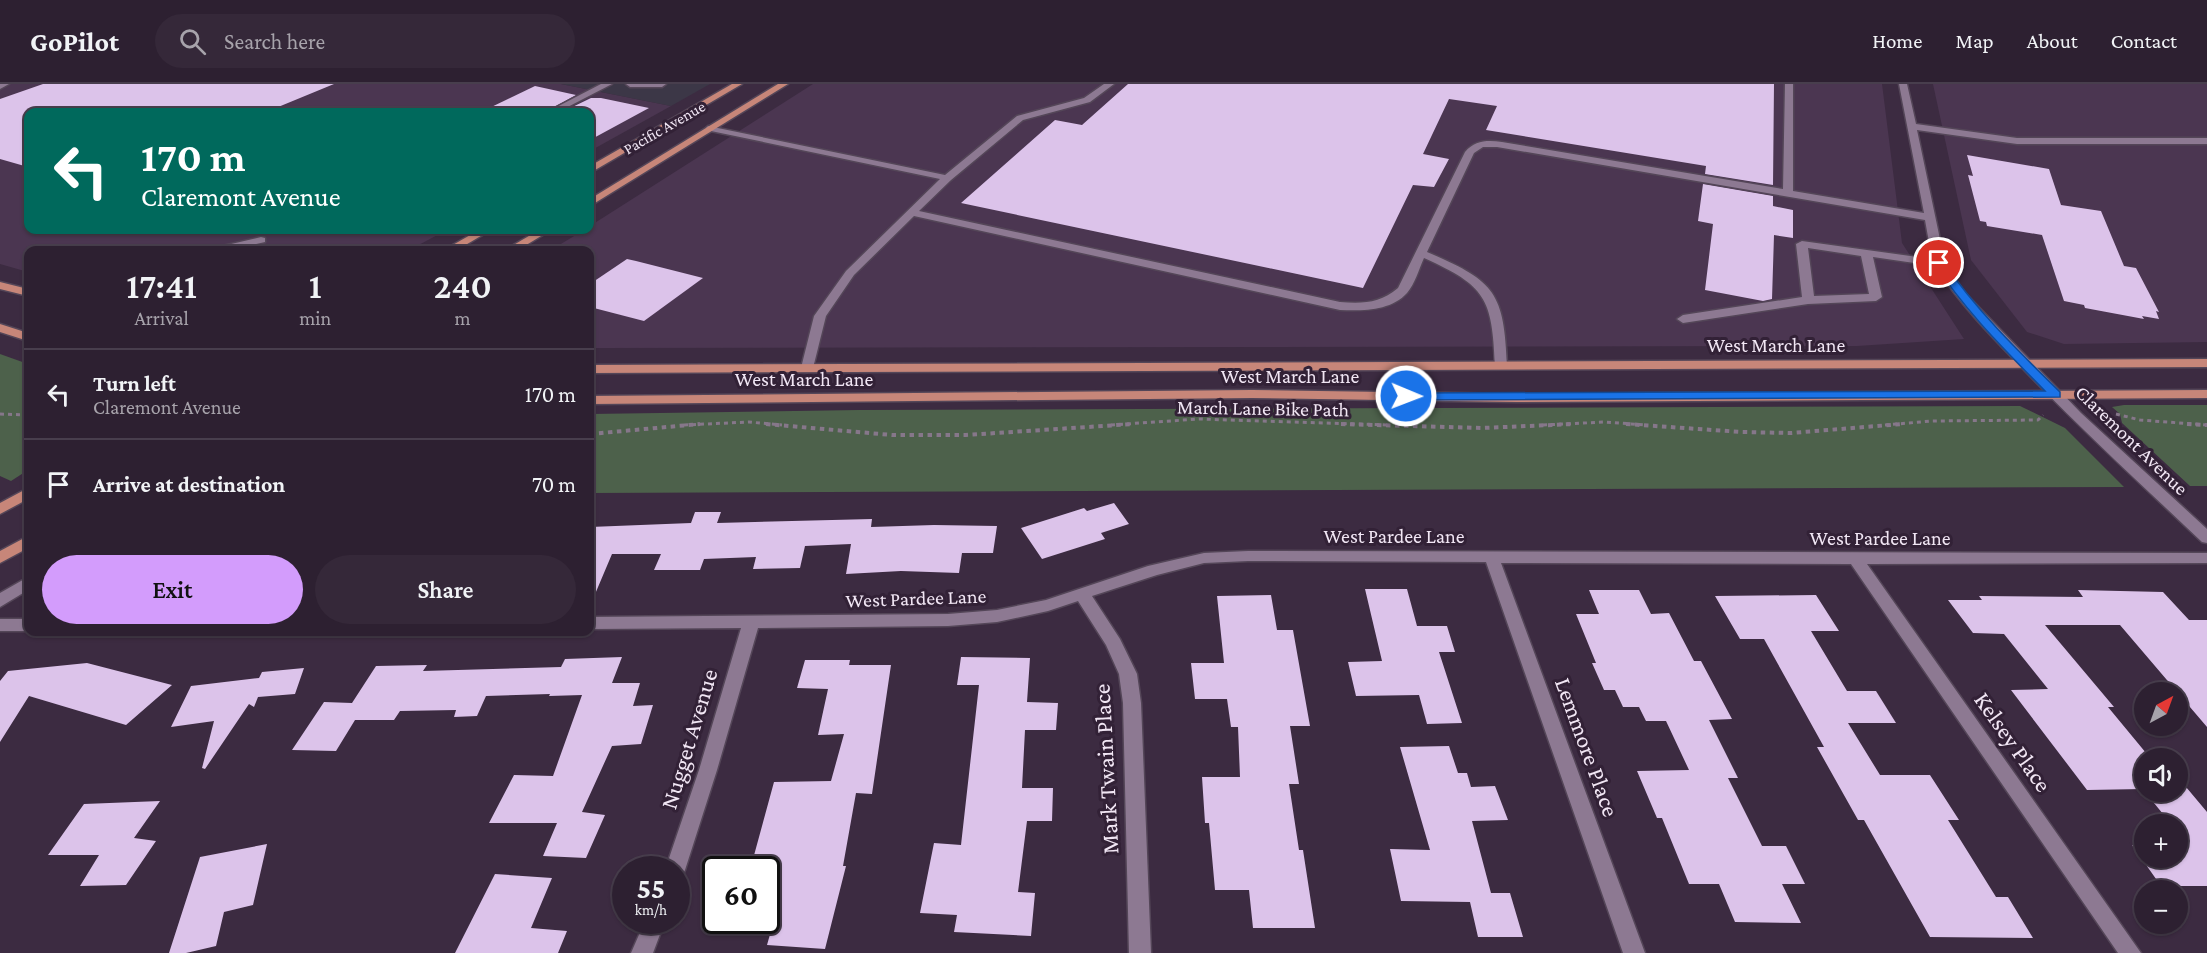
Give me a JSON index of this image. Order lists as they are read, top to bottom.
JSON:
{
  "streets": {
    "main road": ["Pacific Avenue", "West March Lane"],
    "street": [
      "Claremont Avenue",
      "West Pardee Lane",
      "Nugget Avenue",
      "Kelsey Place",
      "Lemmore Place",
      "Mark Twain Place"
    ],
    "path": ["March Lane Bike Path"]
  },
  "crossings": [
    ["West March Lane", "Claremont Avenue"],
    ["West Pardee Lane", "Nugget Avenue"],
    ["West Pardee Lane", "Kelsey Place"],
    ["West Pardee Lane", "Lemmore Place"],
    ["West Pardee Lane", "Mark Twain Place"]
  ],
  "north": "top right",
  "page": {
    "header": "GoPilot",
    "search": "Search here",
    "nav": [
      "Home",
      "Map",
      "About",
      "Contact"
    ],
    "turn": ["170 m", "Claremont Avenue"],
    "eta": [
      "17:41",
      "Arrival",
      "1",
      "min",
      "240",
      "m"
    ],
    "list": [
      {
        "name": "Turn left",
        "note": "Claremont Avenue",
        "value": "170 m"
      },
      {
        "name": "Arrive at destination",
        "value": "70 m"
      }
    ],
    "buttons": ["Exit", "Share"],
    "map_buttons": ["+", "−"],
    "speed": "55 km/h",
    "limit": "60"
  }
}
